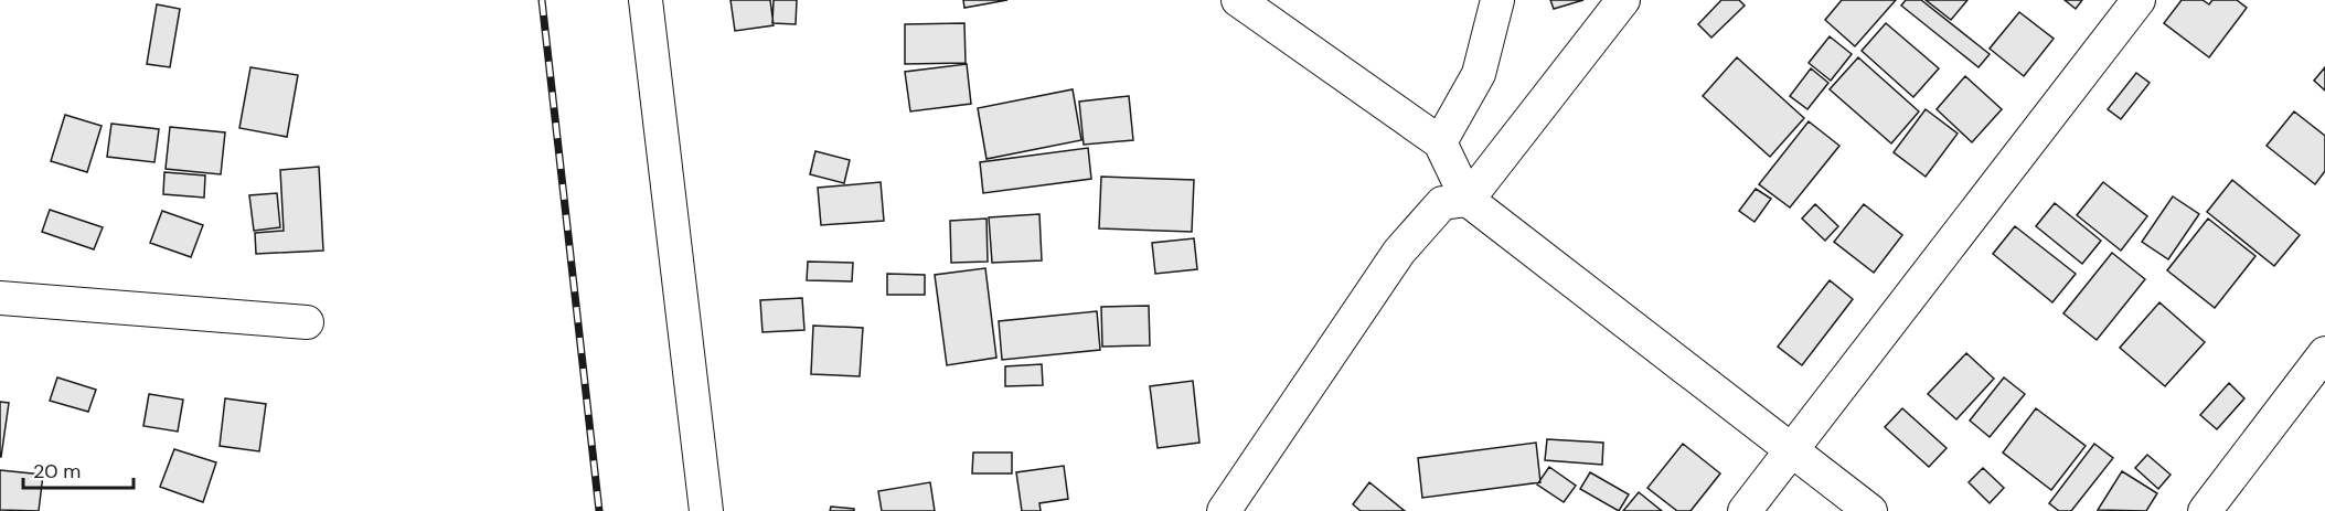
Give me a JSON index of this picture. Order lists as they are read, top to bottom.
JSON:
{
  "scale_bar": "20 m"
}
